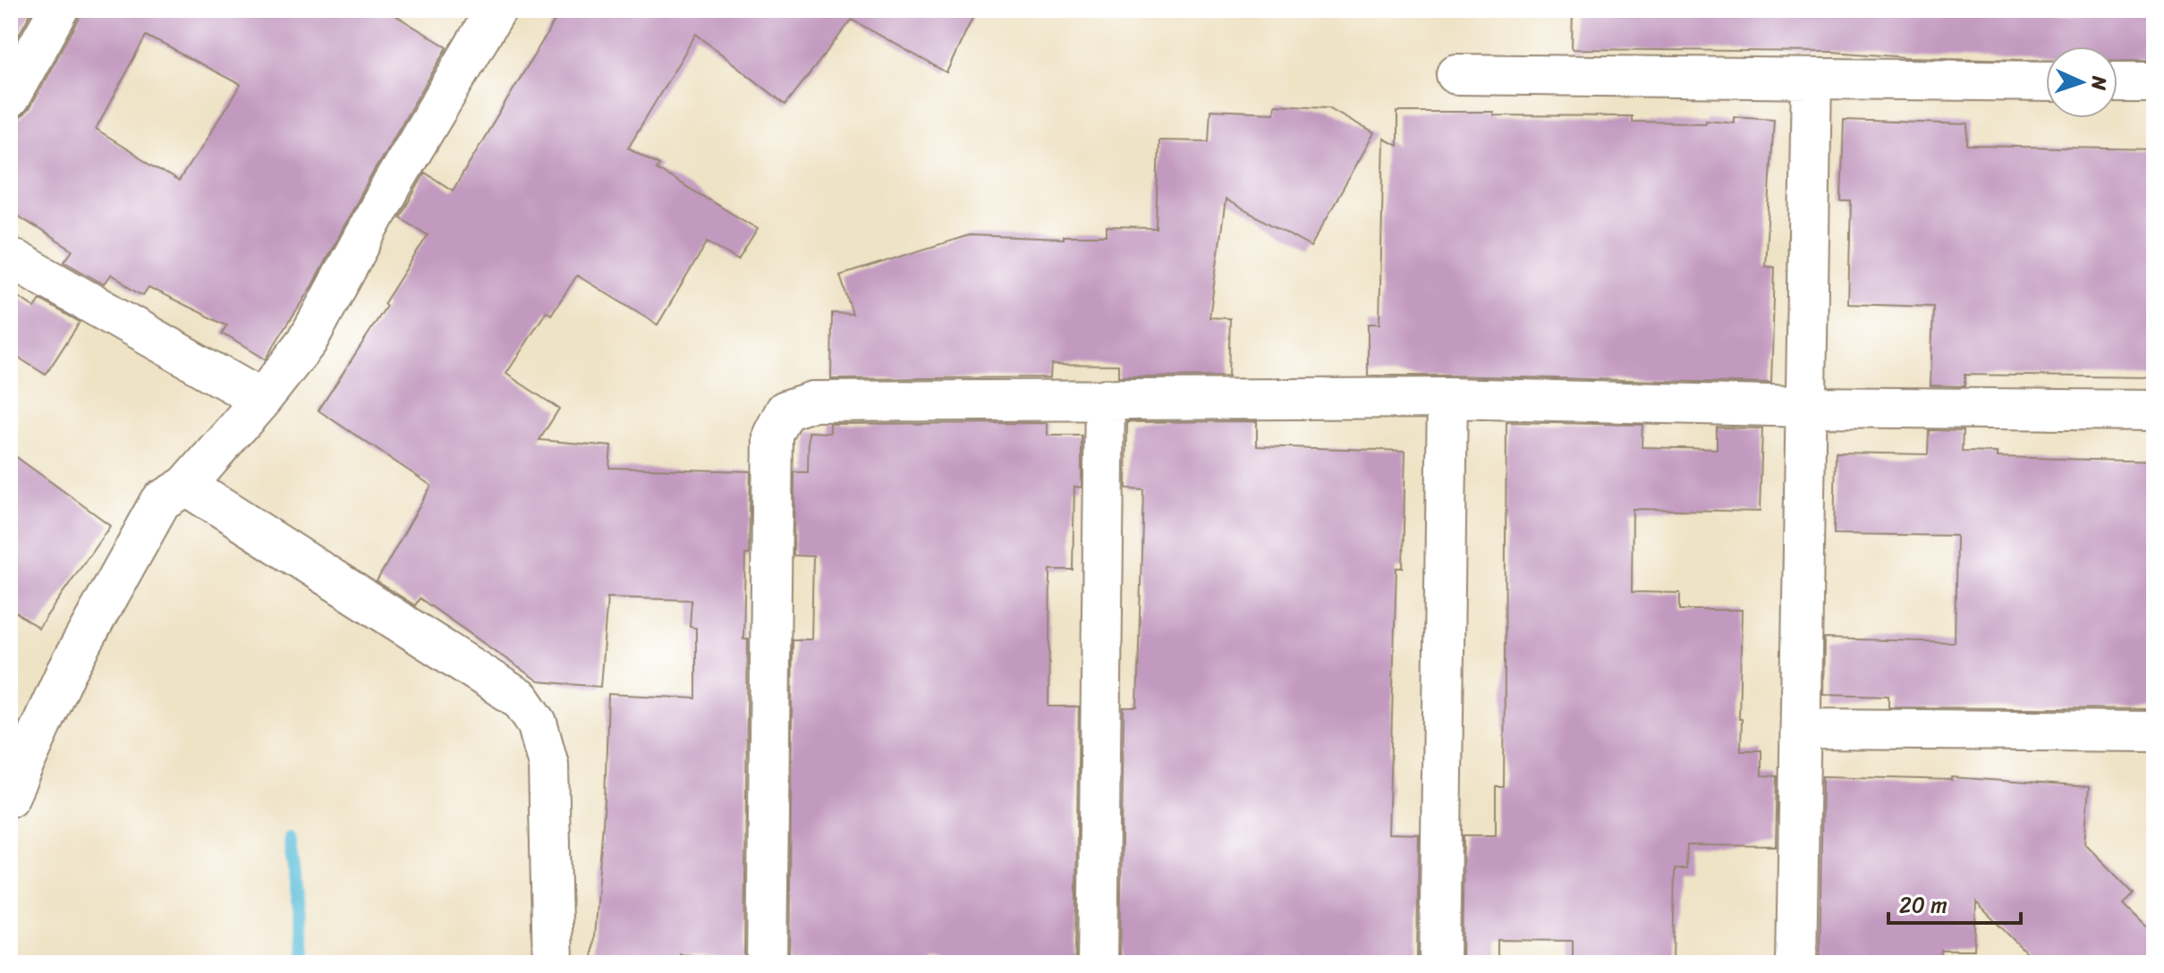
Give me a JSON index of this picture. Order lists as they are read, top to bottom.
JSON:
{
  "scale_bar": "20 m",
  "north": "right"
}
